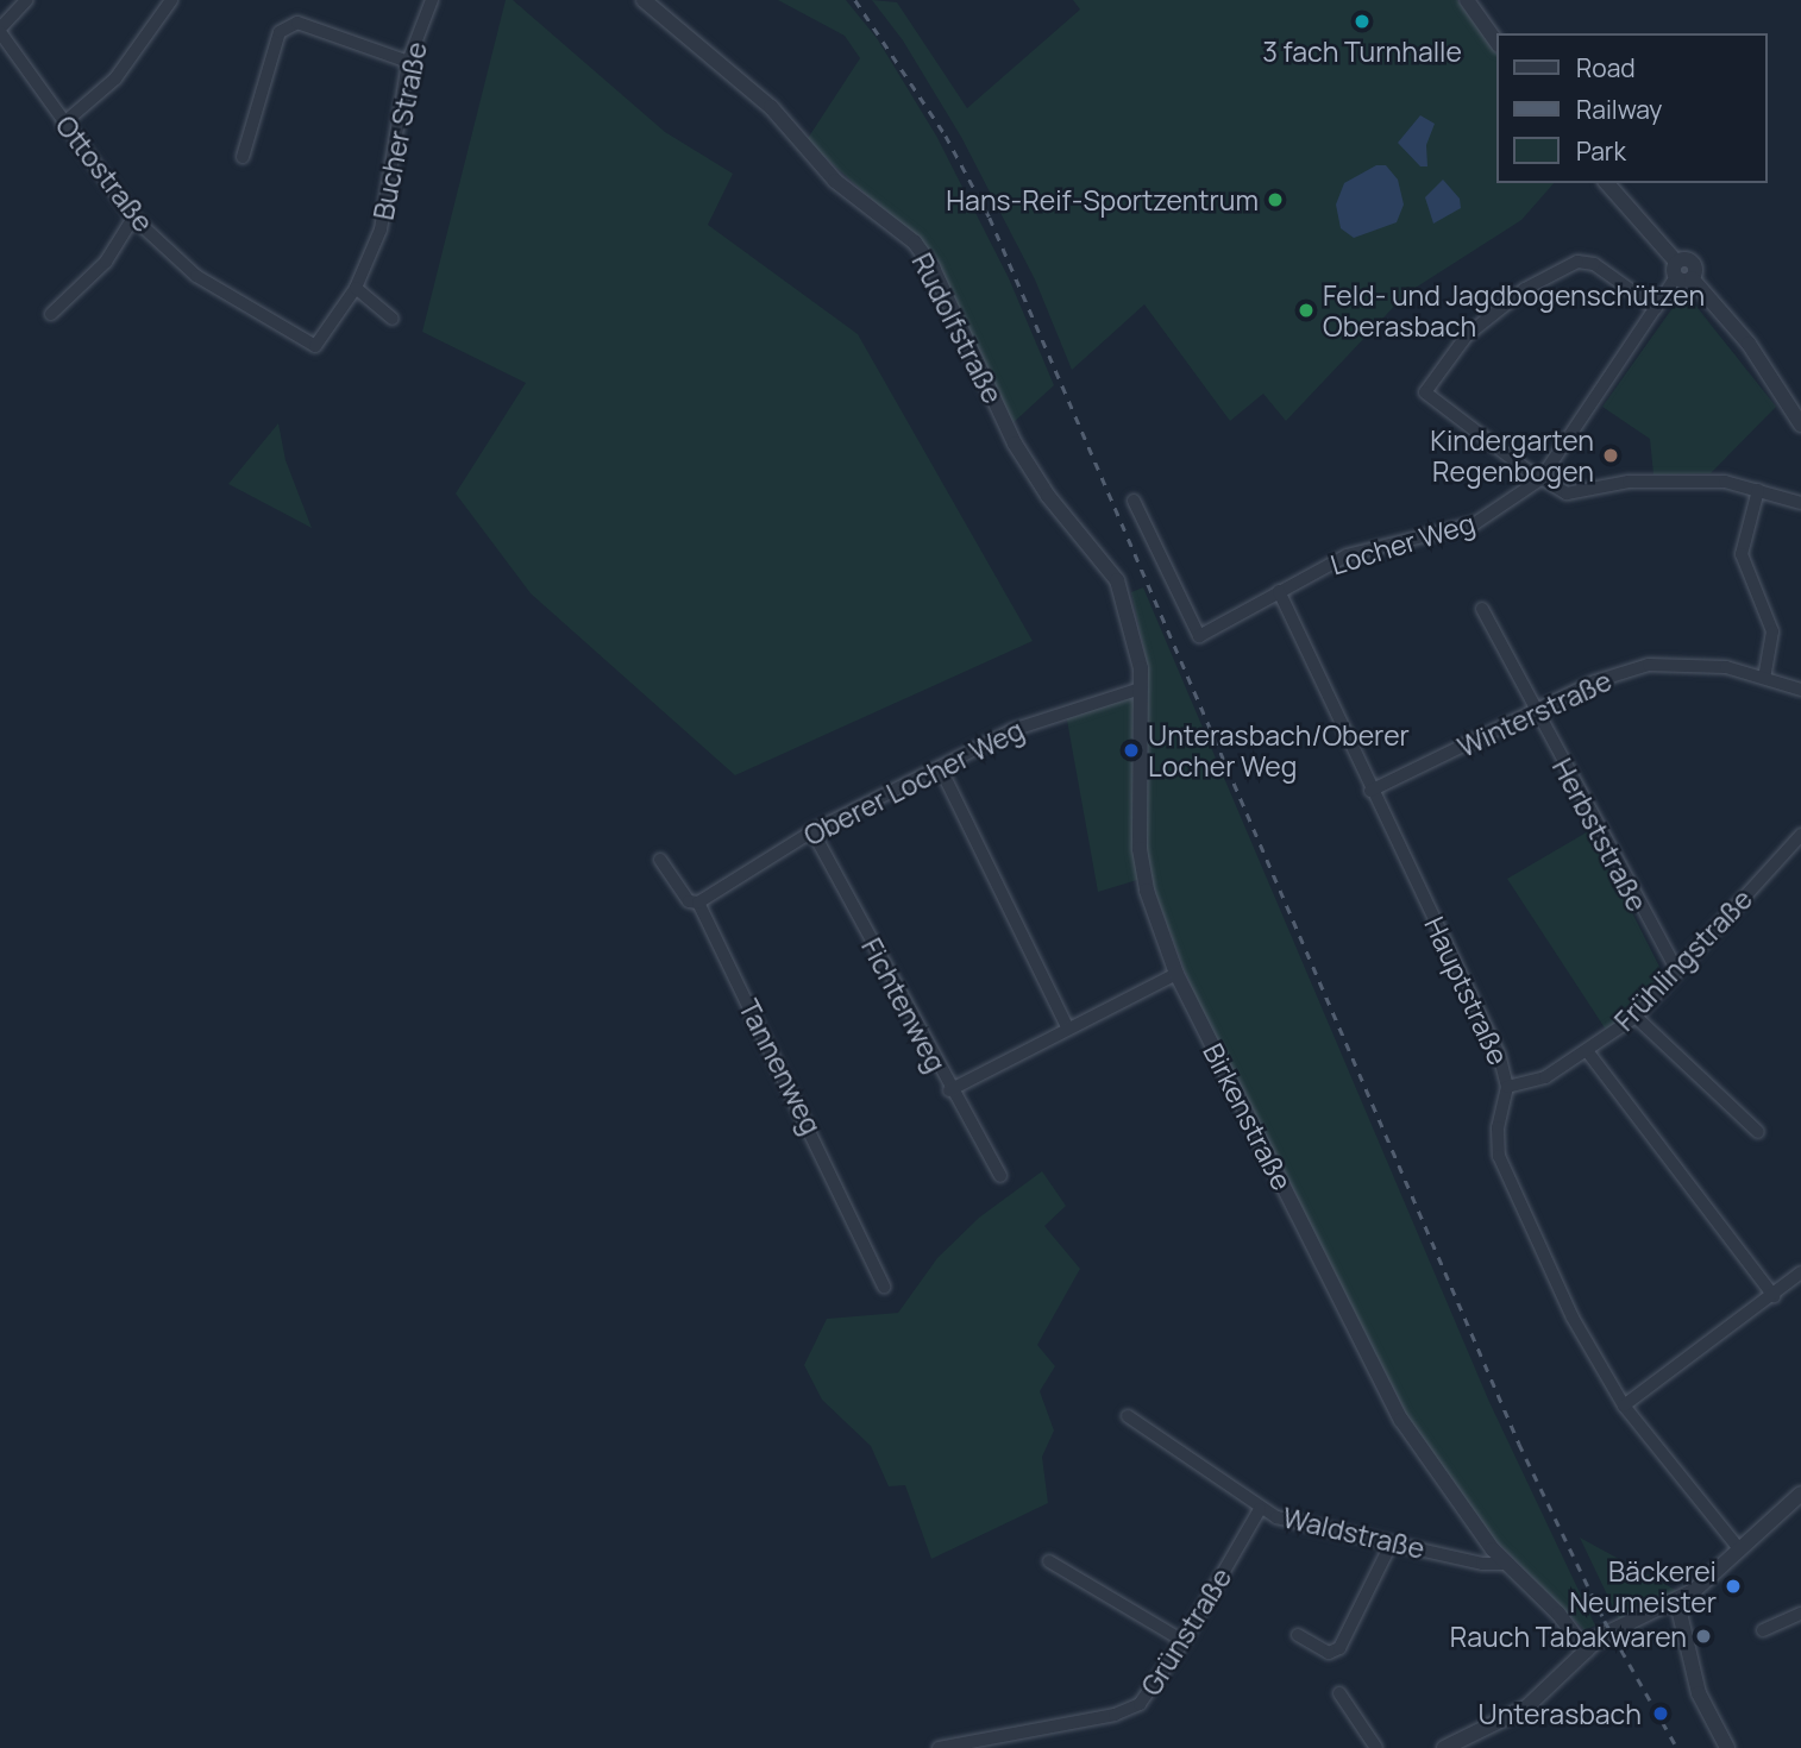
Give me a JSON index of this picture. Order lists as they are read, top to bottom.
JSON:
{
  "streets": {
    "street": [
      "Bucher Straße",
      "Ottostraße",
      "Rudolfstraße",
      "Locher Weg",
      "Winterstraße",
      "Oberer Locher Weg",
      "Herbststraße",
      "Frühlingstraße",
      "Hauptstraße",
      "Fichtenweg",
      "Tannenweg",
      "Birkenstraße",
      "Waldstraße",
      "Grünstraße"
    ]
  },
  "crossings": [
    ["Bucher Straße", "Ottostraße"],
    ["Rudolfstraße", "Oberer Locher Weg"],
    ["Rudolfstraße", "Birkenstraße"],
    ["Locher Weg", "Hauptstraße"],
    ["Winterstraße", "Herbststraße"],
    ["Winterstraße", "Hauptstraße"],
    ["Oberer Locher Weg", "Fichtenweg"],
    ["Oberer Locher Weg", "Tannenweg"],
    ["Oberer Locher Weg", "Birkenstraße"],
    ["Herbststraße", "Frühlingstraße"],
    ["Frühlingstraße", "Hauptstraße"],
    ["Birkenstraße", "Waldstraße"],
    ["Waldstraße", "Grünstraße"]
  ],
  "places": [
    "3 fach Turnhalle",
    "Hans-Reif-Sportzentrum",
    "Feld- und Jagdbogenschützen Oberasbach",
    "Kindergarten Regenbogen",
    "Unterasbach/Oberer Locher Weg",
    "Bäckerei Neumeister",
    "Rauch Tabakwaren",
    "Unterasbach"
  ],
  "legend": ["Road", "Railway", "Park"]
}
